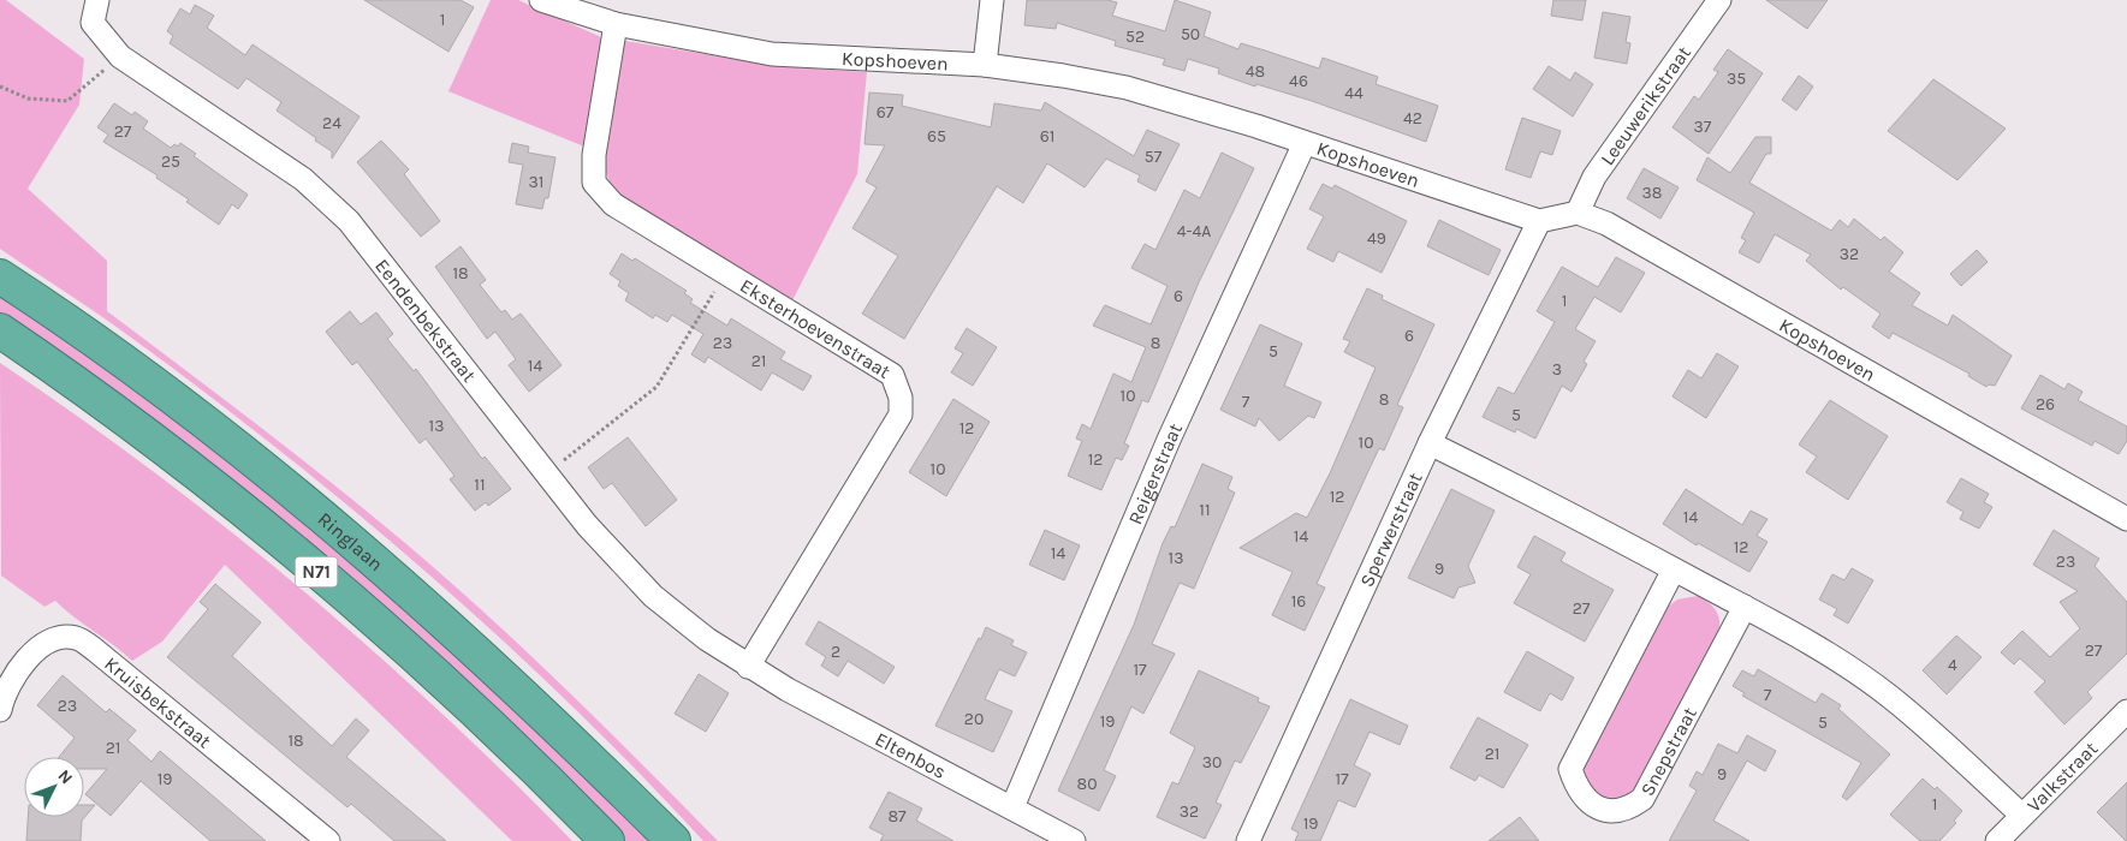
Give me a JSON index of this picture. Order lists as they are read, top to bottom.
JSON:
{
  "streets": {
    "highway": ["Ringlaan", "N71"],
    "street": [
      "Kopshoeven",
      "Leeuwerikstraat",
      "Eendenbekstraat",
      "Eksterhoevenstraat",
      "Reigerstraat",
      "Sperwerstraat",
      "Kruisbekstraat",
      "Snepstraat",
      "Eltenbos",
      "Valkstraat"
    ]
  },
  "crossings": [
    ["Kopshoeven", "Leeuwerikstraat"],
    ["Kopshoeven", "Eksterhoevenstraat"],
    ["Kopshoeven", "Reigerstraat"],
    ["Kopshoeven", "Sperwerstraat"],
    ["Eendenbekstraat", "Eksterhoevenstraat"],
    ["Eendenbekstraat", "Eltenbos"],
    ["Eksterhoevenstraat", "Eltenbos"],
    ["Reigerstraat", "Eltenbos"]
  ],
  "house_numbers": [
    "1",
    "50",
    "52",
    "48",
    "35",
    "46",
    "44",
    "67",
    "42",
    "24",
    "37",
    "27",
    "65",
    "61",
    "57",
    "25",
    "31",
    "38",
    "4-4A",
    "49",
    "32",
    "18",
    "6",
    "1",
    "6",
    "23",
    "8",
    "5",
    "21",
    "14",
    "3",
    "10",
    "8",
    "7",
    "26",
    "5",
    "13",
    "12",
    "10",
    "12",
    "10",
    "11",
    "12",
    "11",
    "14",
    "14",
    "12",
    "14",
    "13",
    "23",
    "9",
    "16",
    "27",
    "27",
    "2",
    "4",
    "17",
    "7",
    "23",
    "20",
    "19",
    "5",
    "18",
    "21",
    "21",
    "30",
    "9",
    "19",
    "17",
    "80",
    "1",
    "32",
    "87",
    "19"
  ],
  "north": "top right"
}
